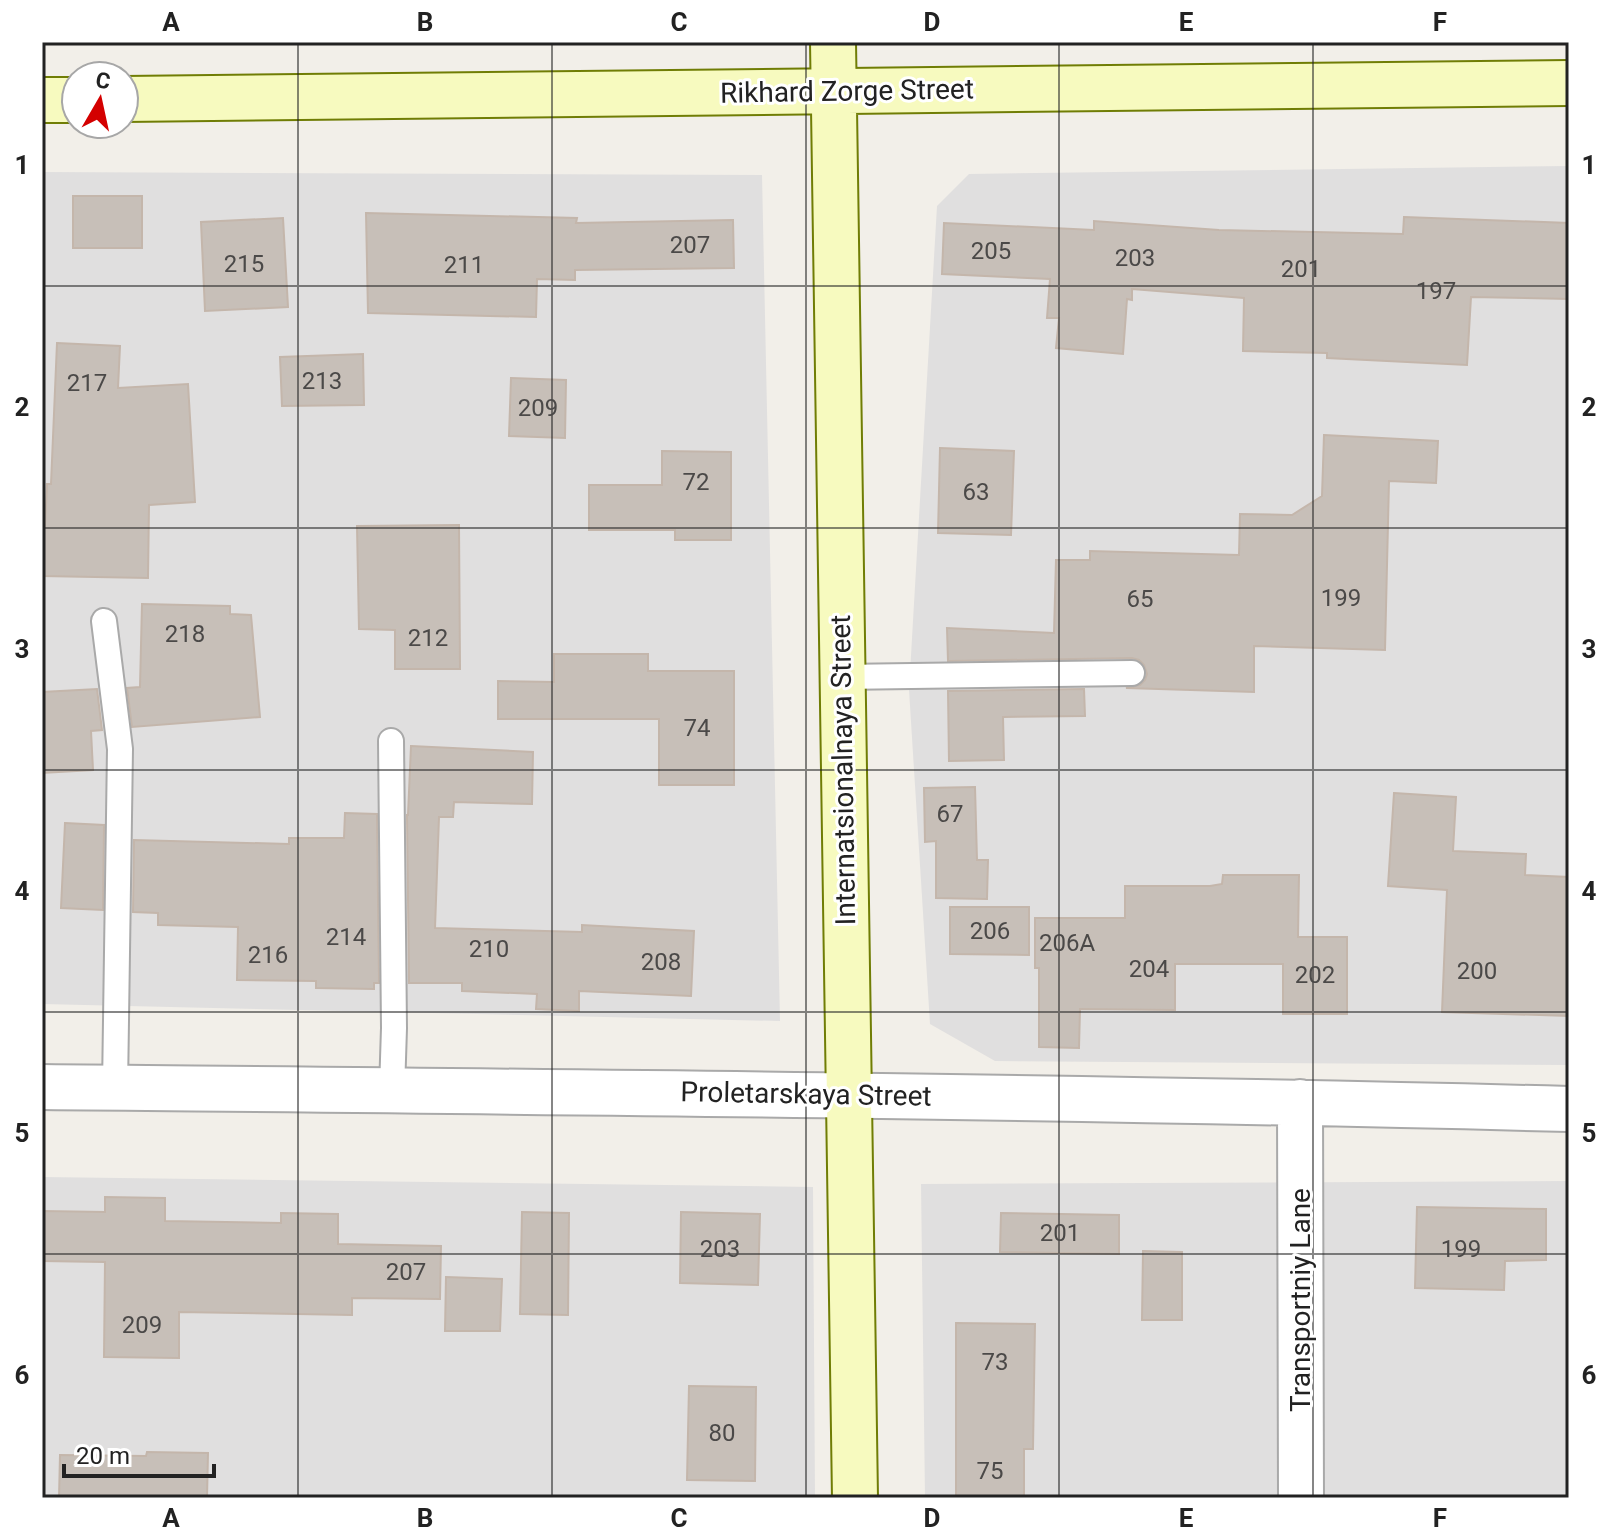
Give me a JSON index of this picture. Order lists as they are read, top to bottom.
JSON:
{
  "streets": {
    "street": [
      "Rikhard Zorge Street",
      "Internatsionalnaya Street",
      "Proletarskaya Street",
      "Transportniy Lane"
    ]
  },
  "crossings": [
    ["Rikhard Zorge Street", "Internatsionalnaya Street"],
    ["Internatsionalnaya Street", "Proletarskaya Street"],
    ["Proletarskaya Street", "Transportniy Lane"]
  ],
  "house_numbers": [
    "207",
    "205",
    "203",
    "215",
    "211",
    "201",
    "197",
    "213",
    "217",
    "209",
    "72",
    "63",
    "199",
    "65",
    "218",
    "212",
    "74",
    "67",
    "206",
    "214",
    "206А",
    "210",
    "216",
    "208",
    "204",
    "200",
    "202",
    "201",
    "203",
    "199",
    "207",
    "209",
    "73",
    "80",
    "75"
  ],
  "scale_bar": "20 m",
  "north": "top",
  "grid": {
    "columns": [
      "A",
      "B",
      "C",
      "D",
      "E",
      "F"
    ],
    "rows": [
      "1",
      "2",
      "3",
      "4",
      "5",
      "6"
    ]
  }
}
